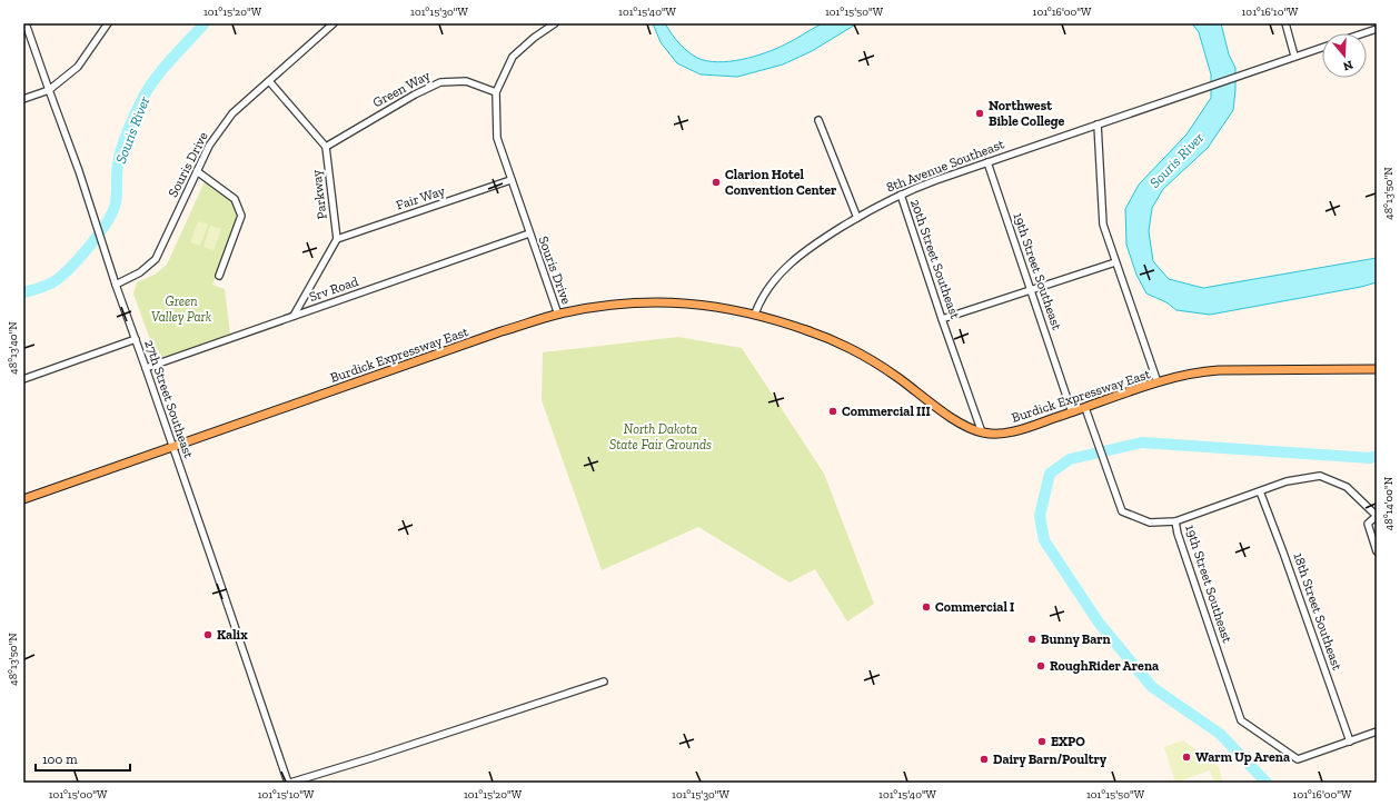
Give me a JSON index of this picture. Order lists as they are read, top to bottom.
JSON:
{
  "streets": {
    "main road": ["Burdick Expressway East"],
    "street": [
      "Green Way",
      "Souris Drive",
      "8th Avenue Southeast",
      "Parkway",
      "Fair Way",
      "20th Street Southeast",
      "19th Street Southeast",
      "Srv Road",
      "27th Street Southeast",
      "18th Street Southeast"
    ]
  },
  "crossings": [
    ["Green Way", "Souris Drive"],
    ["Green Way", "Parkway"],
    ["Souris Drive", "Fair Way"],
    ["Souris Drive", "Srv Road"],
    ["Souris Drive", "Burdick Expressway East"],
    ["Souris Drive", "27th Street Southeast"],
    ["8th Avenue Southeast", "20th Street Southeast"],
    ["8th Avenue Southeast", "19th Street Southeast"],
    ["8th Avenue Southeast", "Burdick Expressway East"],
    ["Parkway", "Fair Way"],
    ["20th Street Southeast", "Burdick Expressway East"],
    ["19th Street Southeast", "Burdick Expressway East"],
    ["19th Street Southeast", "18th Street Southeast"],
    ["Srv Road", "27th Street Southeast"],
    ["Burdick Expressway East", "27th Street Southeast"]
  ],
  "water": ["Souris River"],
  "parks": ["Green Valley Park", "North Dakota State Fair Grounds"],
  "places": [
    "Northwest Bible College",
    "Clarion Hotel Convention Center",
    "Commercial III",
    "Commercial I",
    "Kalix",
    "Bunny Barn",
    "RoughRider Arena",
    "EXPO",
    "Warm Up Arena",
    "Dairy Barn/Poultry"
  ],
  "scale_bar": "100 m",
  "north": "bottom",
  "coordinates": [
    "101°15'20\"W",
    "101°15'30\"W",
    "101°15'40\"W",
    "101°15'50\"W",
    "101°16'00\"W",
    "101°16'10\"W",
    "48°13'50\"N",
    "48°13'40\"N",
    "48°14'00\"N",
    "101°15'00\"W",
    "101°15'10\"W"
  ]
}
